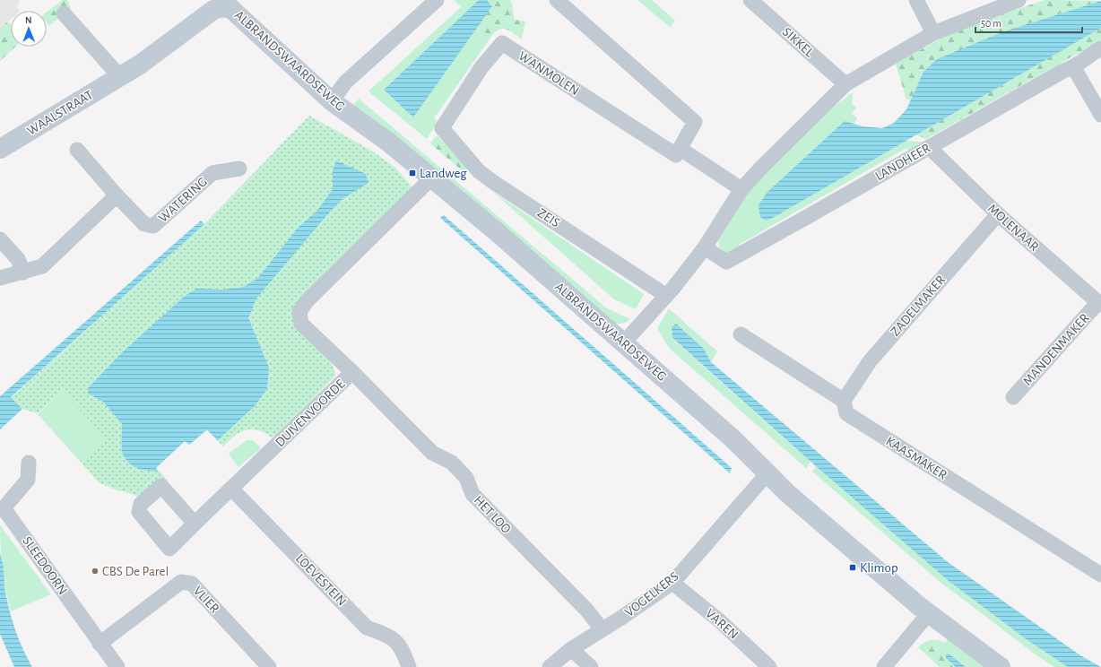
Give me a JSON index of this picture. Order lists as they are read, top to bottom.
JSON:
{
  "streets": {
    "street": [
      "SIKKEL",
      "ALBRANDSWAARDSEWEG",
      "WANMOLEN",
      "WAALSTRAAT",
      "LANDHEER",
      "WATERING",
      "ZEIS",
      "MOLENAAR",
      "ZADELMAKER",
      "MANDENMAKER",
      "DUIVENVOORDE",
      "KAASMAKER",
      "HET LOO",
      "SLEEDOORN",
      "LOEVESTEIN",
      "VOGELKERS",
      "VLIER",
      "VAREN"
    ]
  },
  "crossings": [
    ["ALBRANDSWAARDSEWEG", "WAALSTRAAT"],
    ["ALBRANDSWAARDSEWEG", "DUIVENVOORDE"],
    ["ALBRANDSWAARDSEWEG", "VOGELKERS"],
    ["WANMOLEN", "ZEIS"],
    ["LANDHEER", "MOLENAAR"],
    ["MOLENAAR", "ZADELMAKER"],
    ["MOLENAAR", "MANDENMAKER"],
    ["ZADELMAKER", "KAASMAKER"],
    ["DUIVENVOORDE", "HET LOO"],
    ["DUIVENVOORDE", "LOEVESTEIN"],
    ["HET LOO", "VOGELKERS"],
    ["SLEEDOORN", "VLIER"],
    ["VOGELKERS", "VAREN"]
  ],
  "places": {
    "transit": ["Landweg", "Klimop"],
    "other": ["CBS De Parel"]
  },
  "scale_bar": "50 m",
  "north": "top"
}
